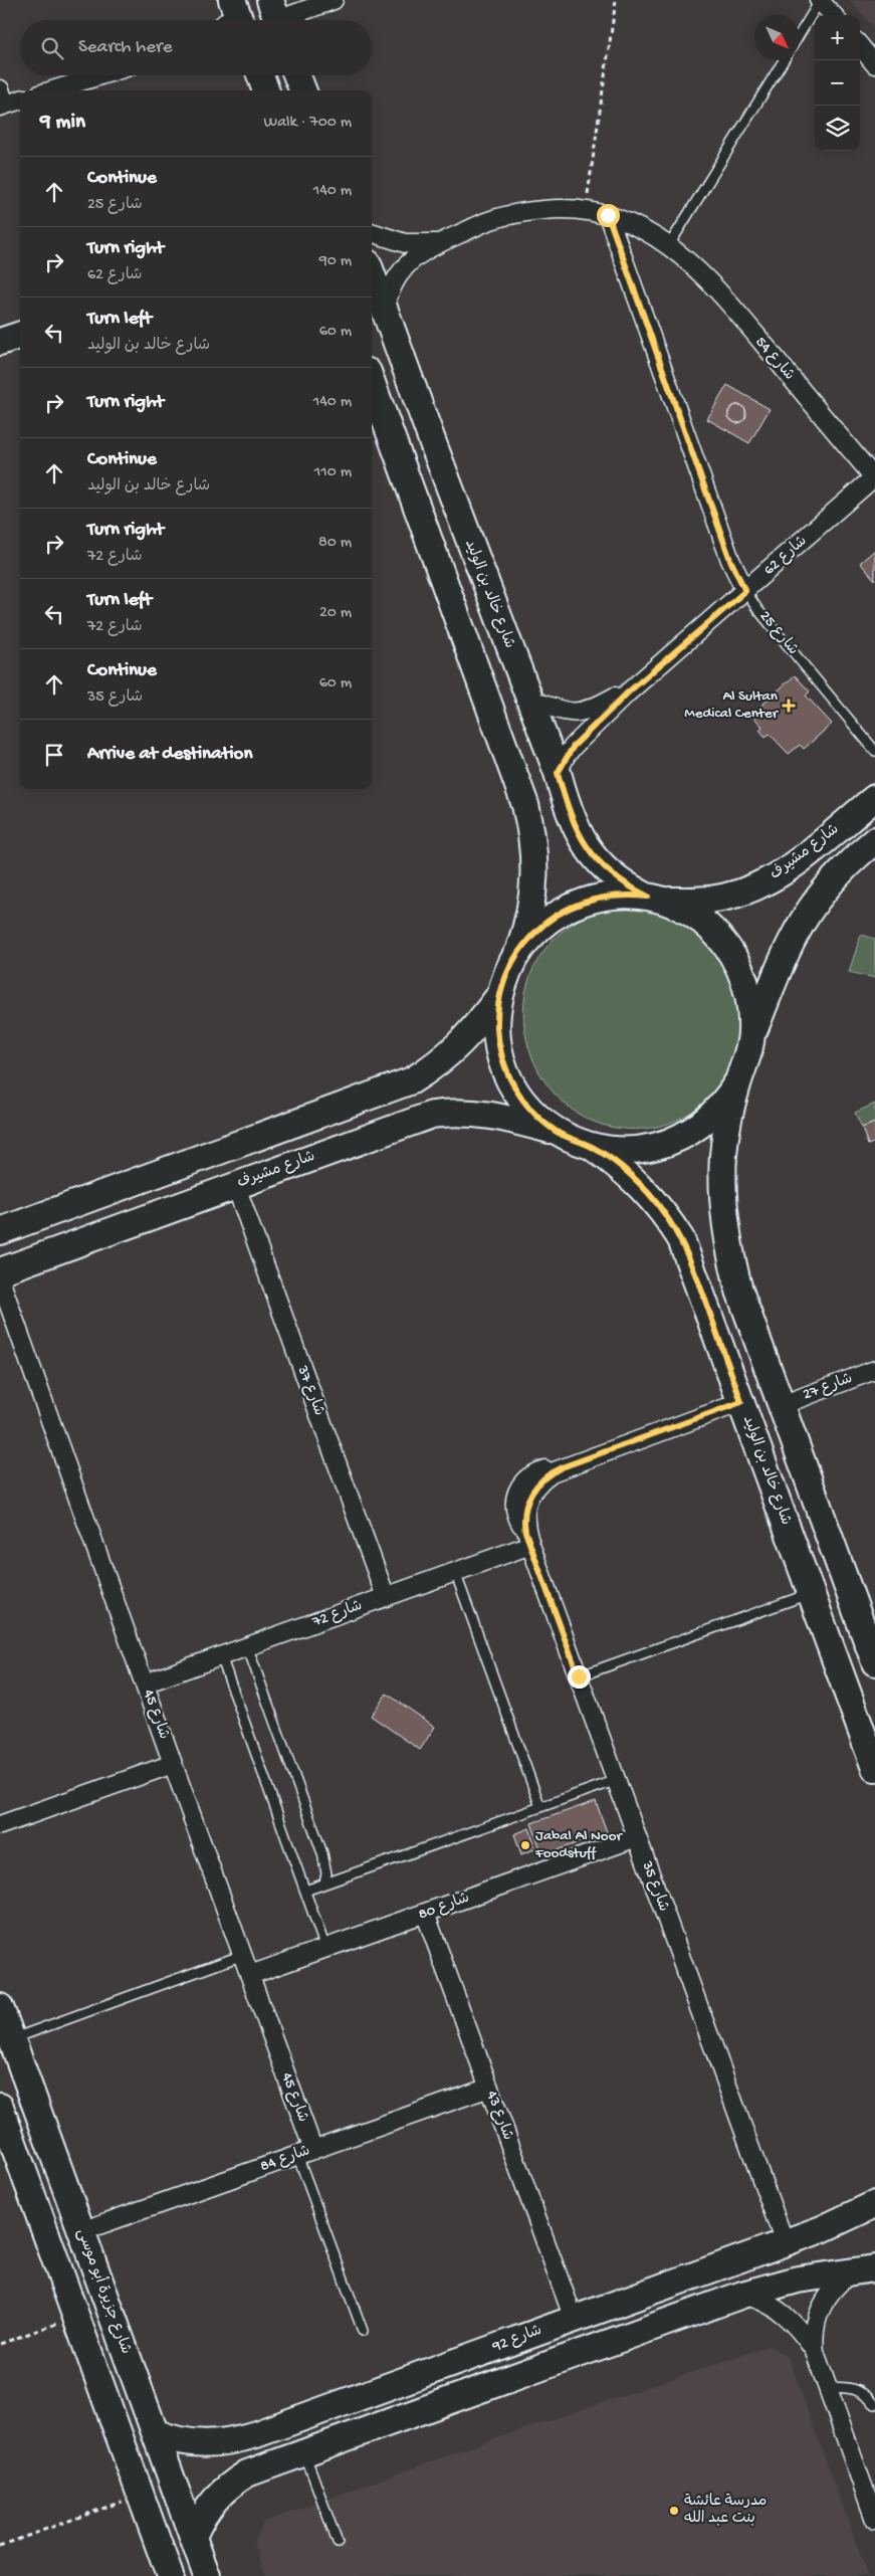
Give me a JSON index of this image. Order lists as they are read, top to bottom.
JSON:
{
  "streets": {
    "main road": [
      "شارع خالد بن الوليد",
      "شارع مشيرف",
      "شارع جزيرة أبو موسى",
      "شارع 92"
    ],
    "street": [
      "شارع 54",
      "شارع 62",
      "شارع 25",
      "شارع 27",
      "شارع 37",
      "شارع 72",
      "شارع 45",
      "شارع 35",
      "شارع 80",
      "شارع 43",
      "شارع 84"
    ]
  },
  "crossings": [
    ["شارع 54", "شارع 62"],
    ["شارع 54", "شارع خالد بن الوليد"],
    ["شارع 54", "شارع 25"],
    ["شارع 62", "شارع خالد بن الوليد"],
    ["شارع 62", "شارع 25"],
    ["شارع خالد بن الوليد", "شارع مشيرف"],
    ["شارع مشيرف", "شارع 37"],
    ["شارع 37", "شارع 72"],
    ["شارع 72", "شارع 45"],
    ["شارع 72", "شارع 35"],
    ["شارع 45", "شارع 80"],
    ["شارع 45", "شارع 84"],
    ["شارع 35", "شارع 80"],
    ["شارع 35", "شارع 92"],
    ["شارع 80", "شارع 43"],
    ["شارع 43", "شارع 84"],
    ["شارع 43", "شارع 92"],
    ["شارع 84", "شارع جزيرة أبو موسى"],
    ["شارع جزيرة أبو موسى", "شارع 92"]
  ],
  "places": {
    "health": ["Al Sultan Medical Center"],
    "other": ["Jabal Al Noor Foodstuff", "مدرسة عائشة بنت عبد الله"]
  },
  "north": "bottom right",
  "page": {
    "map_buttons": ["+", "−"],
    "search": "Search here",
    "heading": ["9 min", "Walk · 700 m"],
    "list": [
      ["Continue", "شارع 25", "140 m"],
      ["Turn right", "شارع 62", "90 m"],
      ["Turn left", "شارع خالد بن الوليد", "60 m"],
      ["Turn right", "140 m"],
      ["Continue", "شارع خالد بن الوليد", "110 m"],
      ["Turn right", "شارع 72", "80 m"],
      ["Turn left", "شارع 72", "20 m"],
      ["Continue", "شارع 35", "60 m"],
      "Arrive at destination"
    ]
  }
}
